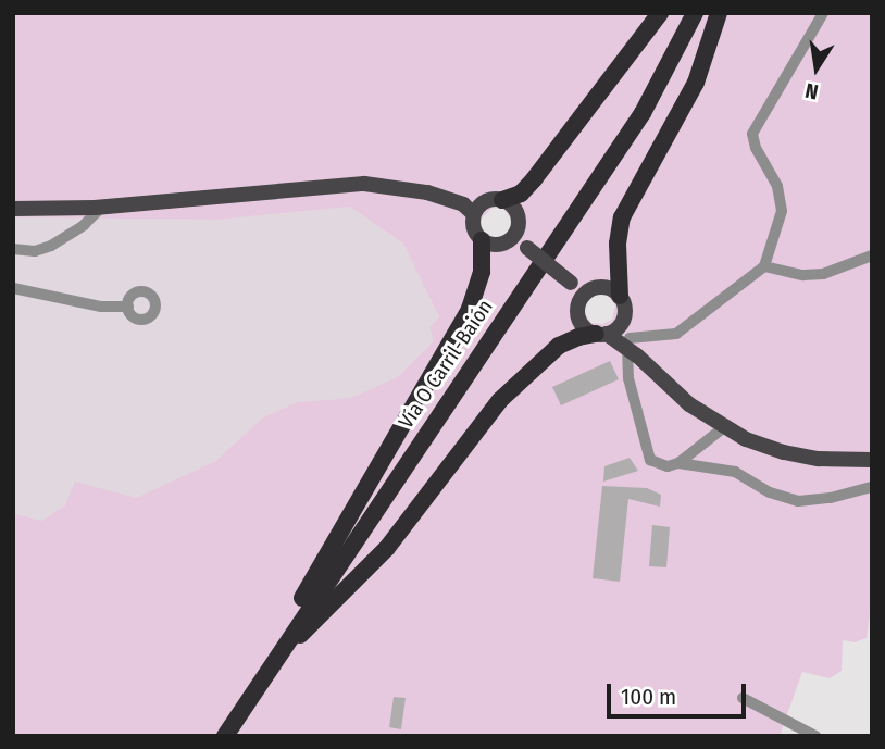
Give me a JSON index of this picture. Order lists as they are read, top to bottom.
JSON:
{
  "streets": {
    "highway": ["Vía O Carril-Baión"]
  },
  "scale_bar": "100 m",
  "north": "bottom"
}
